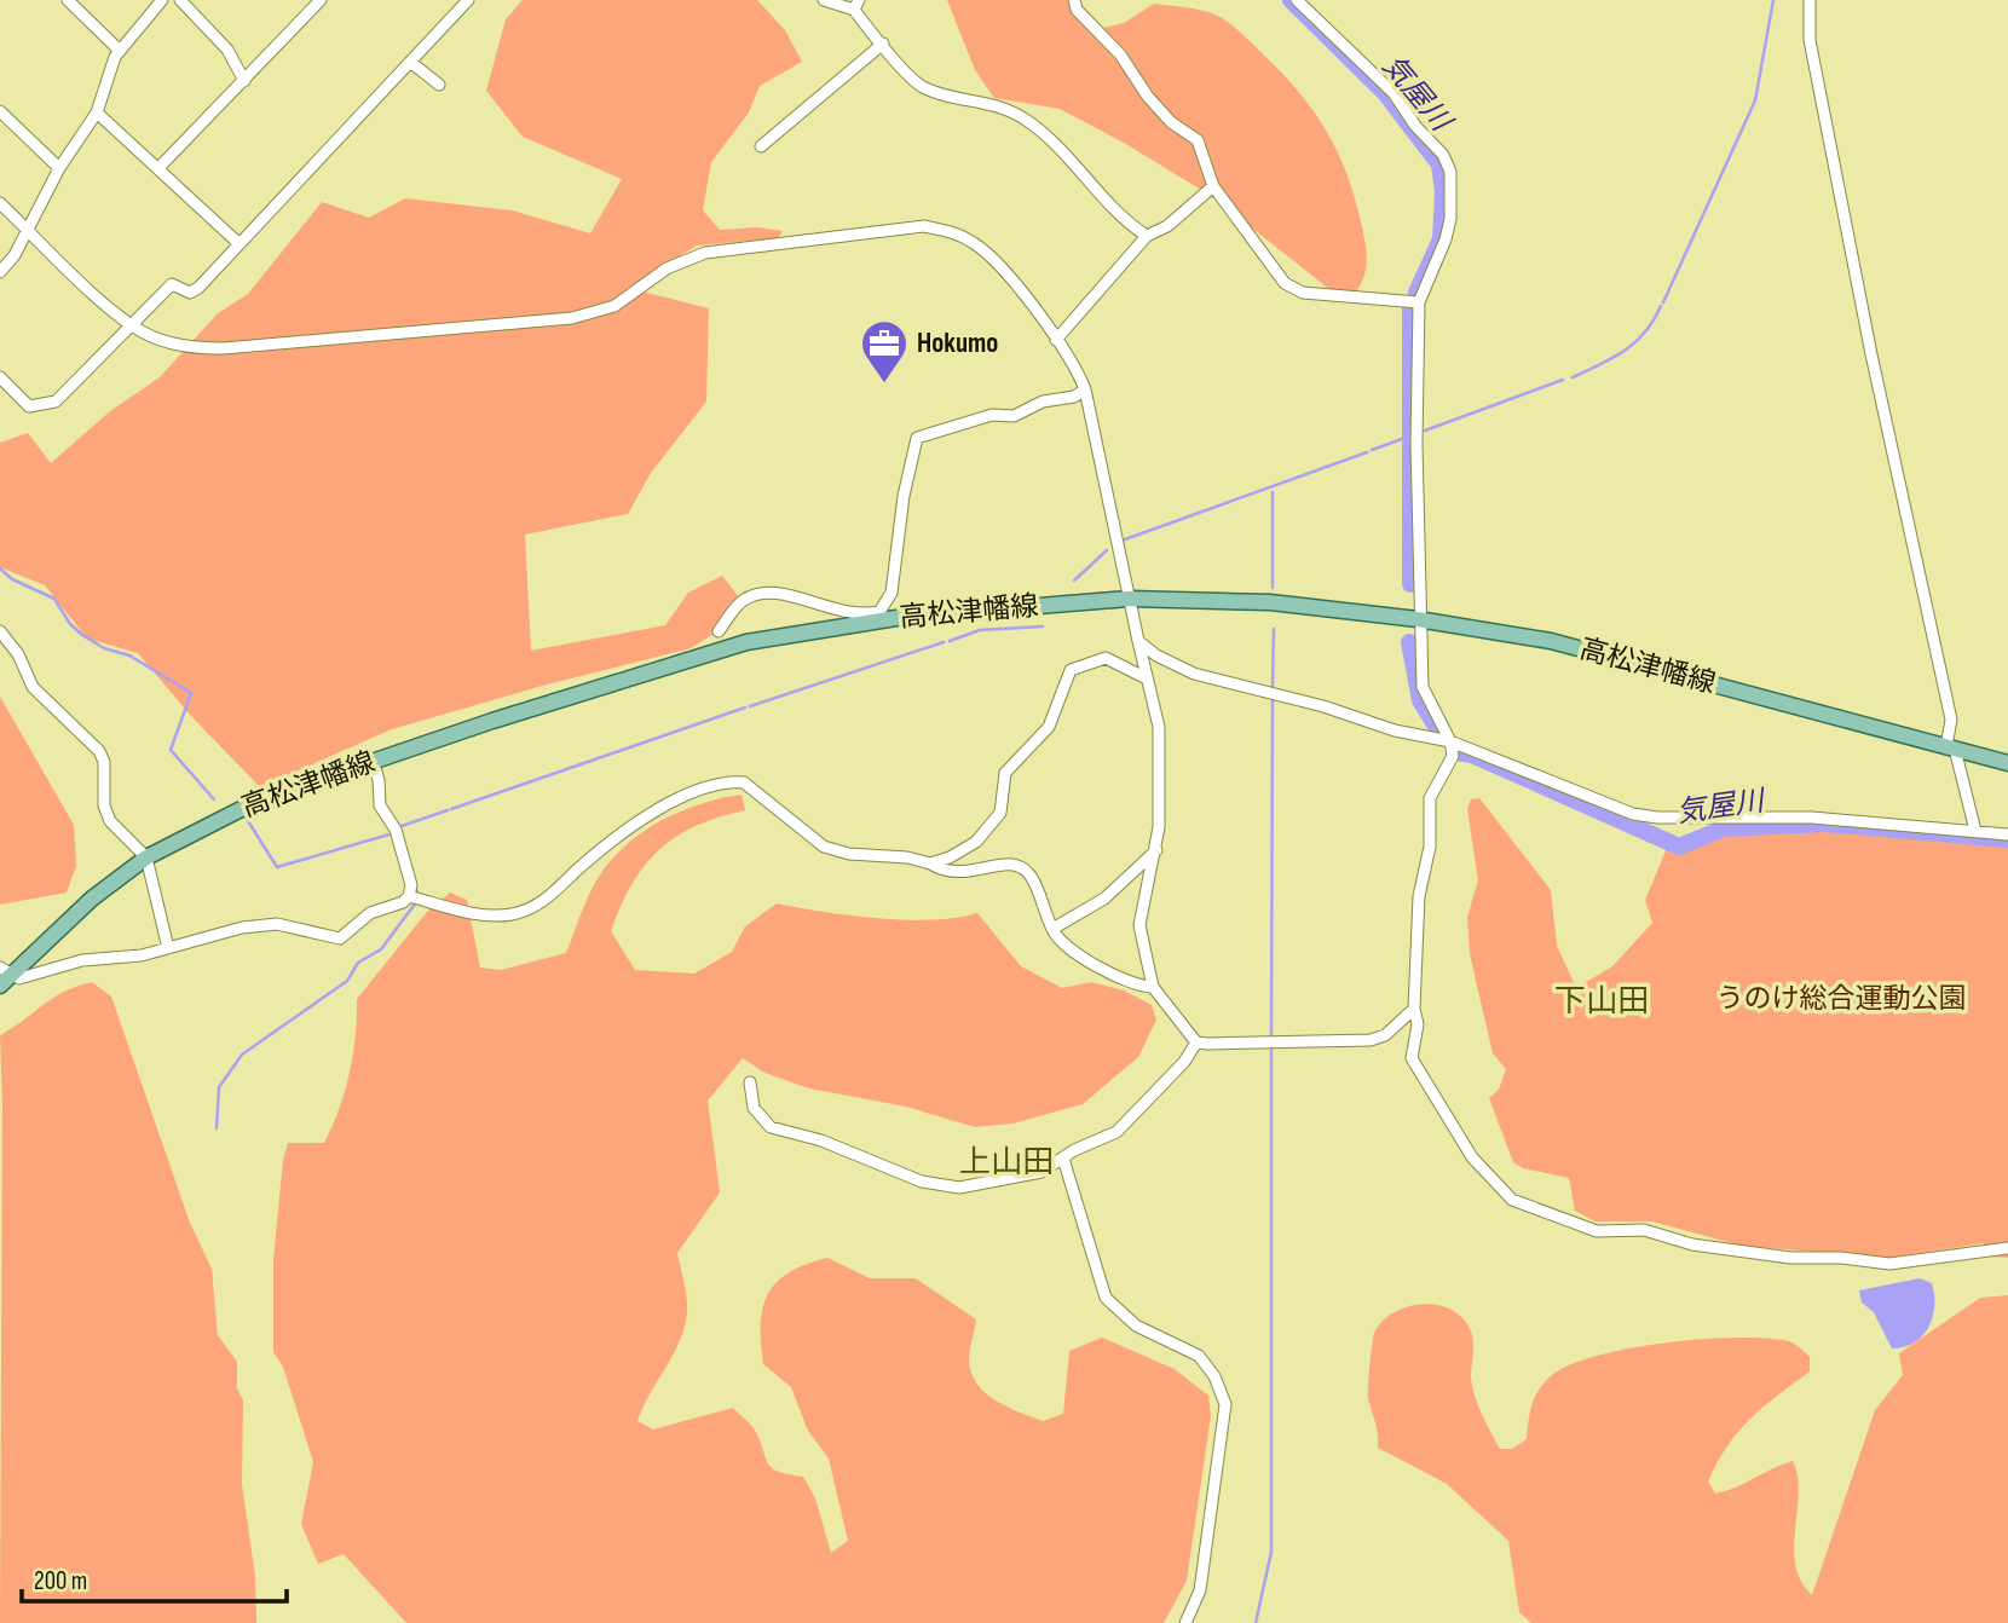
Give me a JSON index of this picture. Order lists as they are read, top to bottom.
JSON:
{
  "streets": {
    "main road": ["高松津幡線"]
  },
  "districts": ["下山田", "上山田"],
  "water": ["気屋川"],
  "parks": ["うのけ総合運動公園"],
  "places": {
    "office": ["Hokumo"]
  },
  "scale_bar": "200 m"
}
